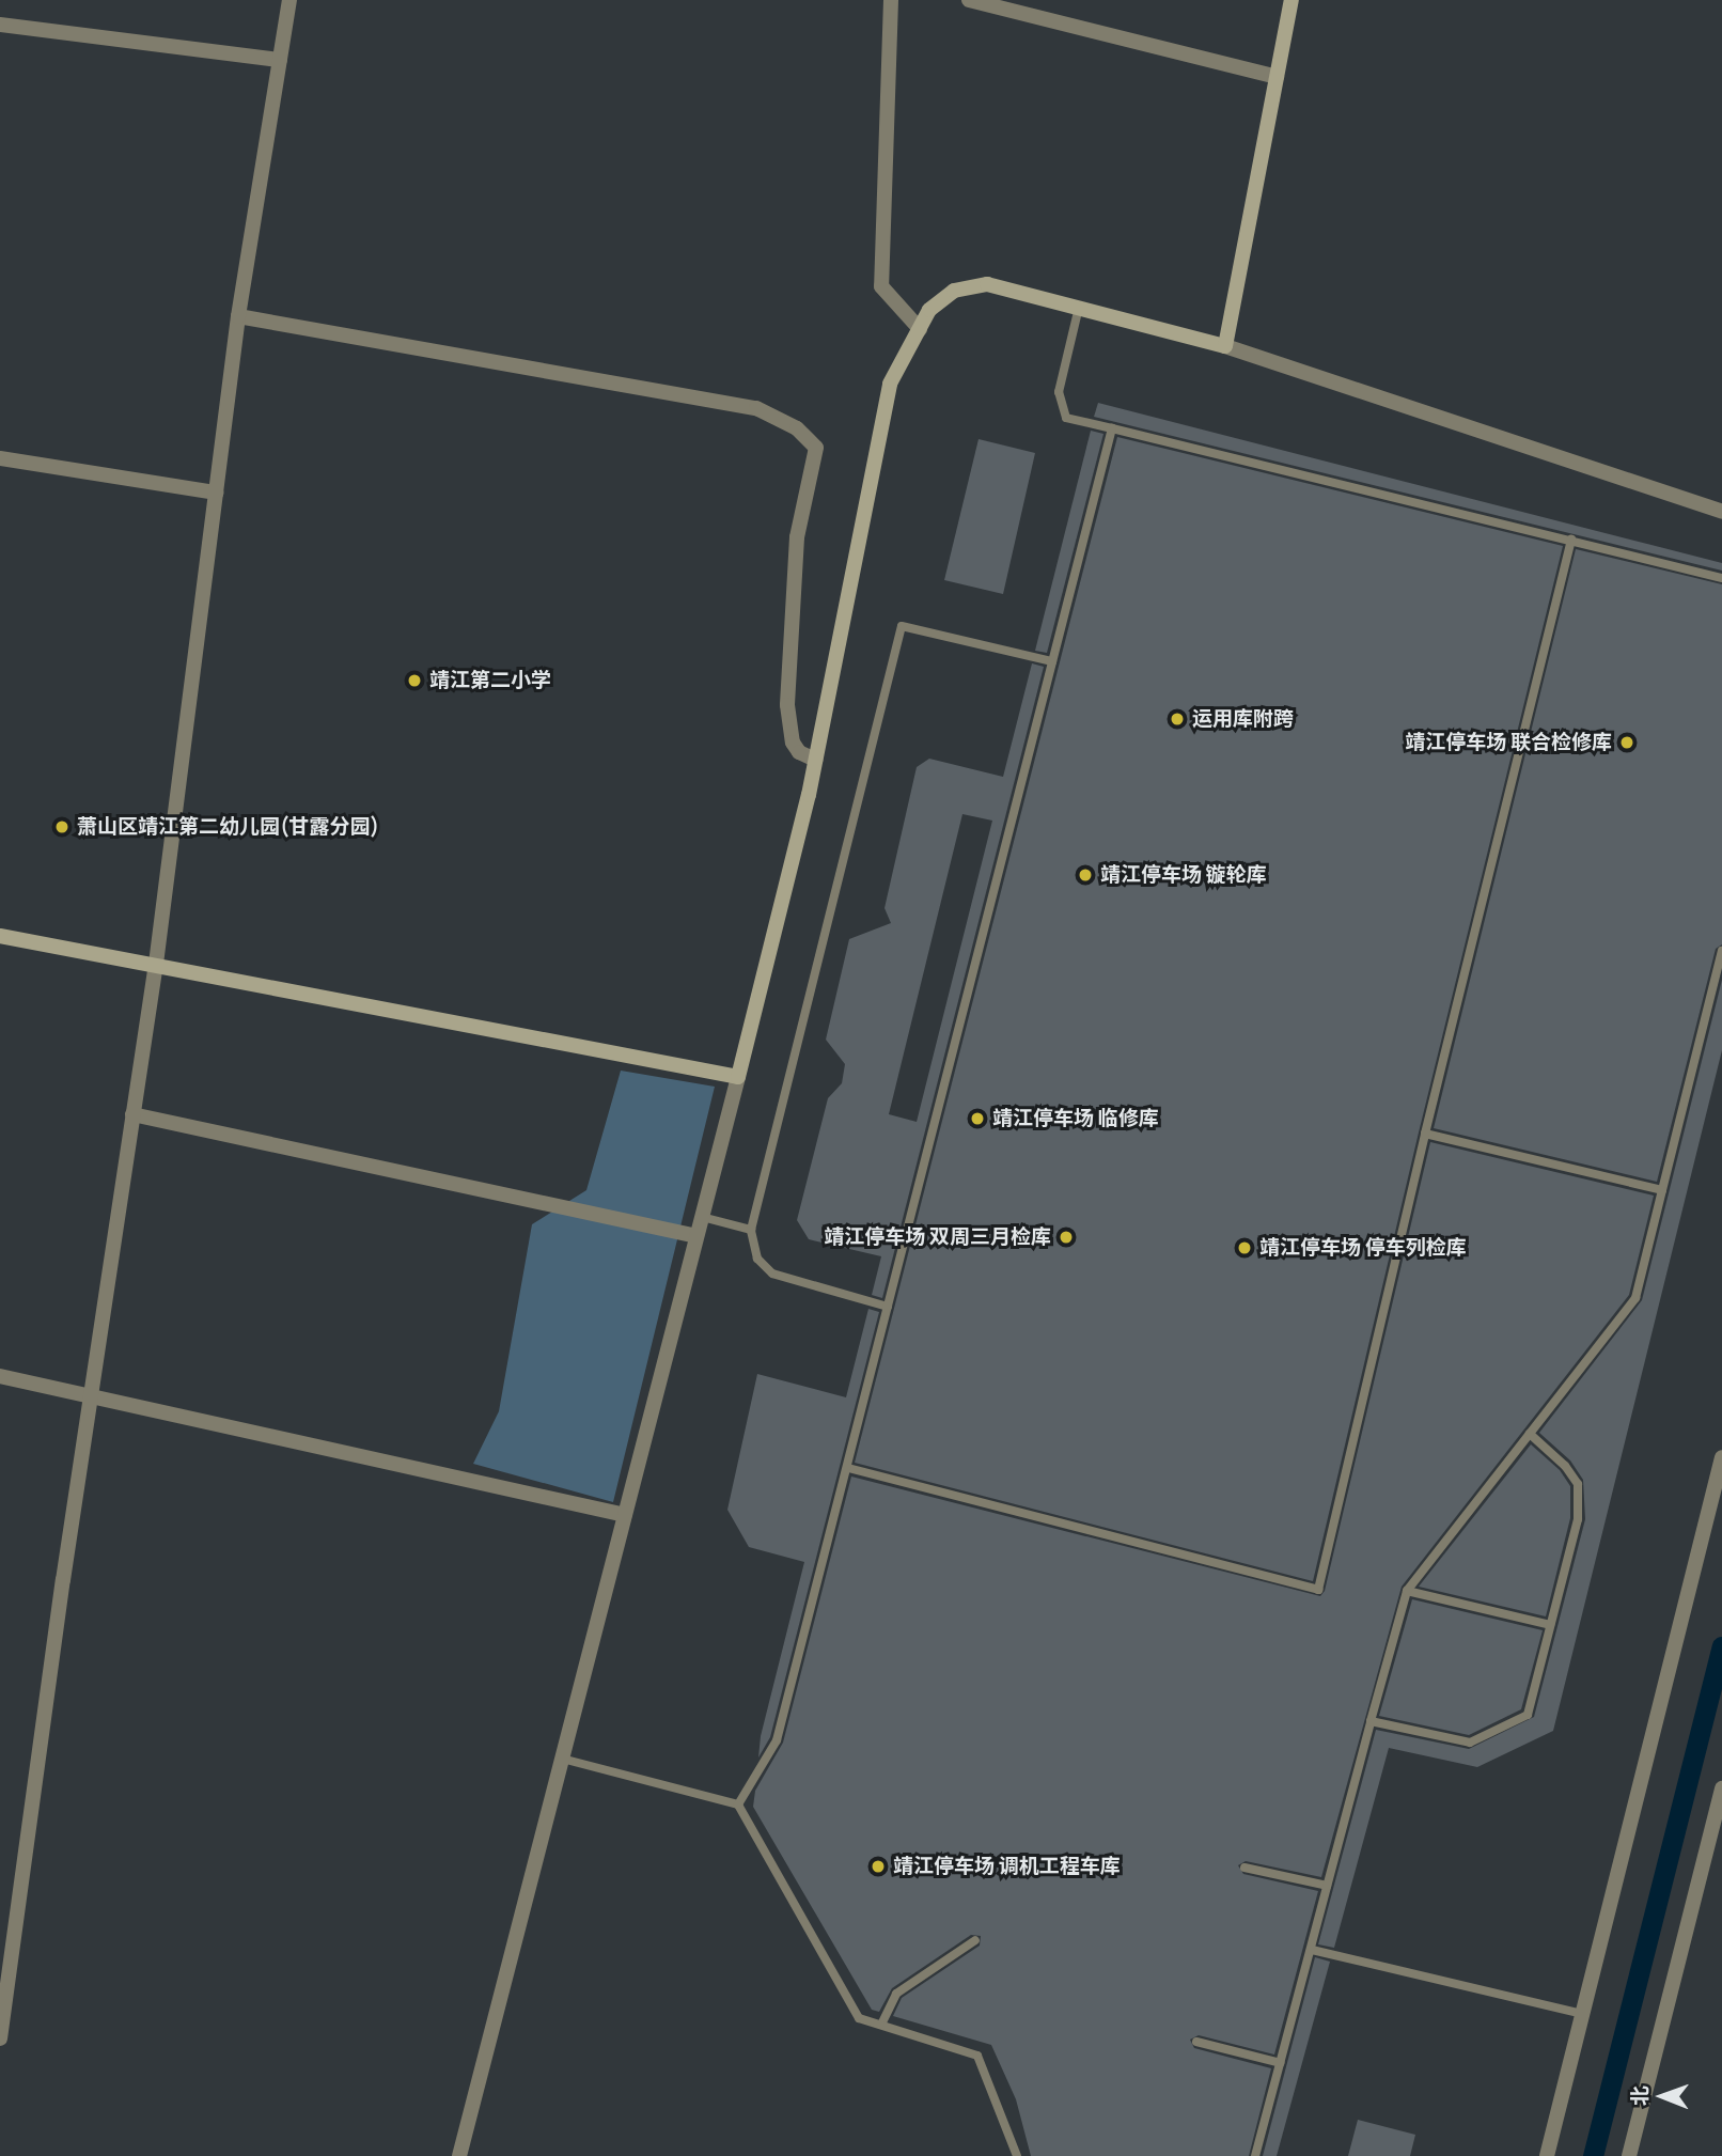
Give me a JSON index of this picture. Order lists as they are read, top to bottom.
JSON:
{
  "places": [
    "靖江第二小学",
    "运用库附跨",
    "靖江停车场 联合检修库",
    "萧山区靖江第二幼儿园(甘露分园)",
    "靖江停车场 镟轮库",
    "靖江停车场 临修库",
    "靖江停车场 双周三月检库",
    "靖江停车场 停车列检库",
    "靖江停车场 调机工程车库"
  ],
  "north": "left"
}
